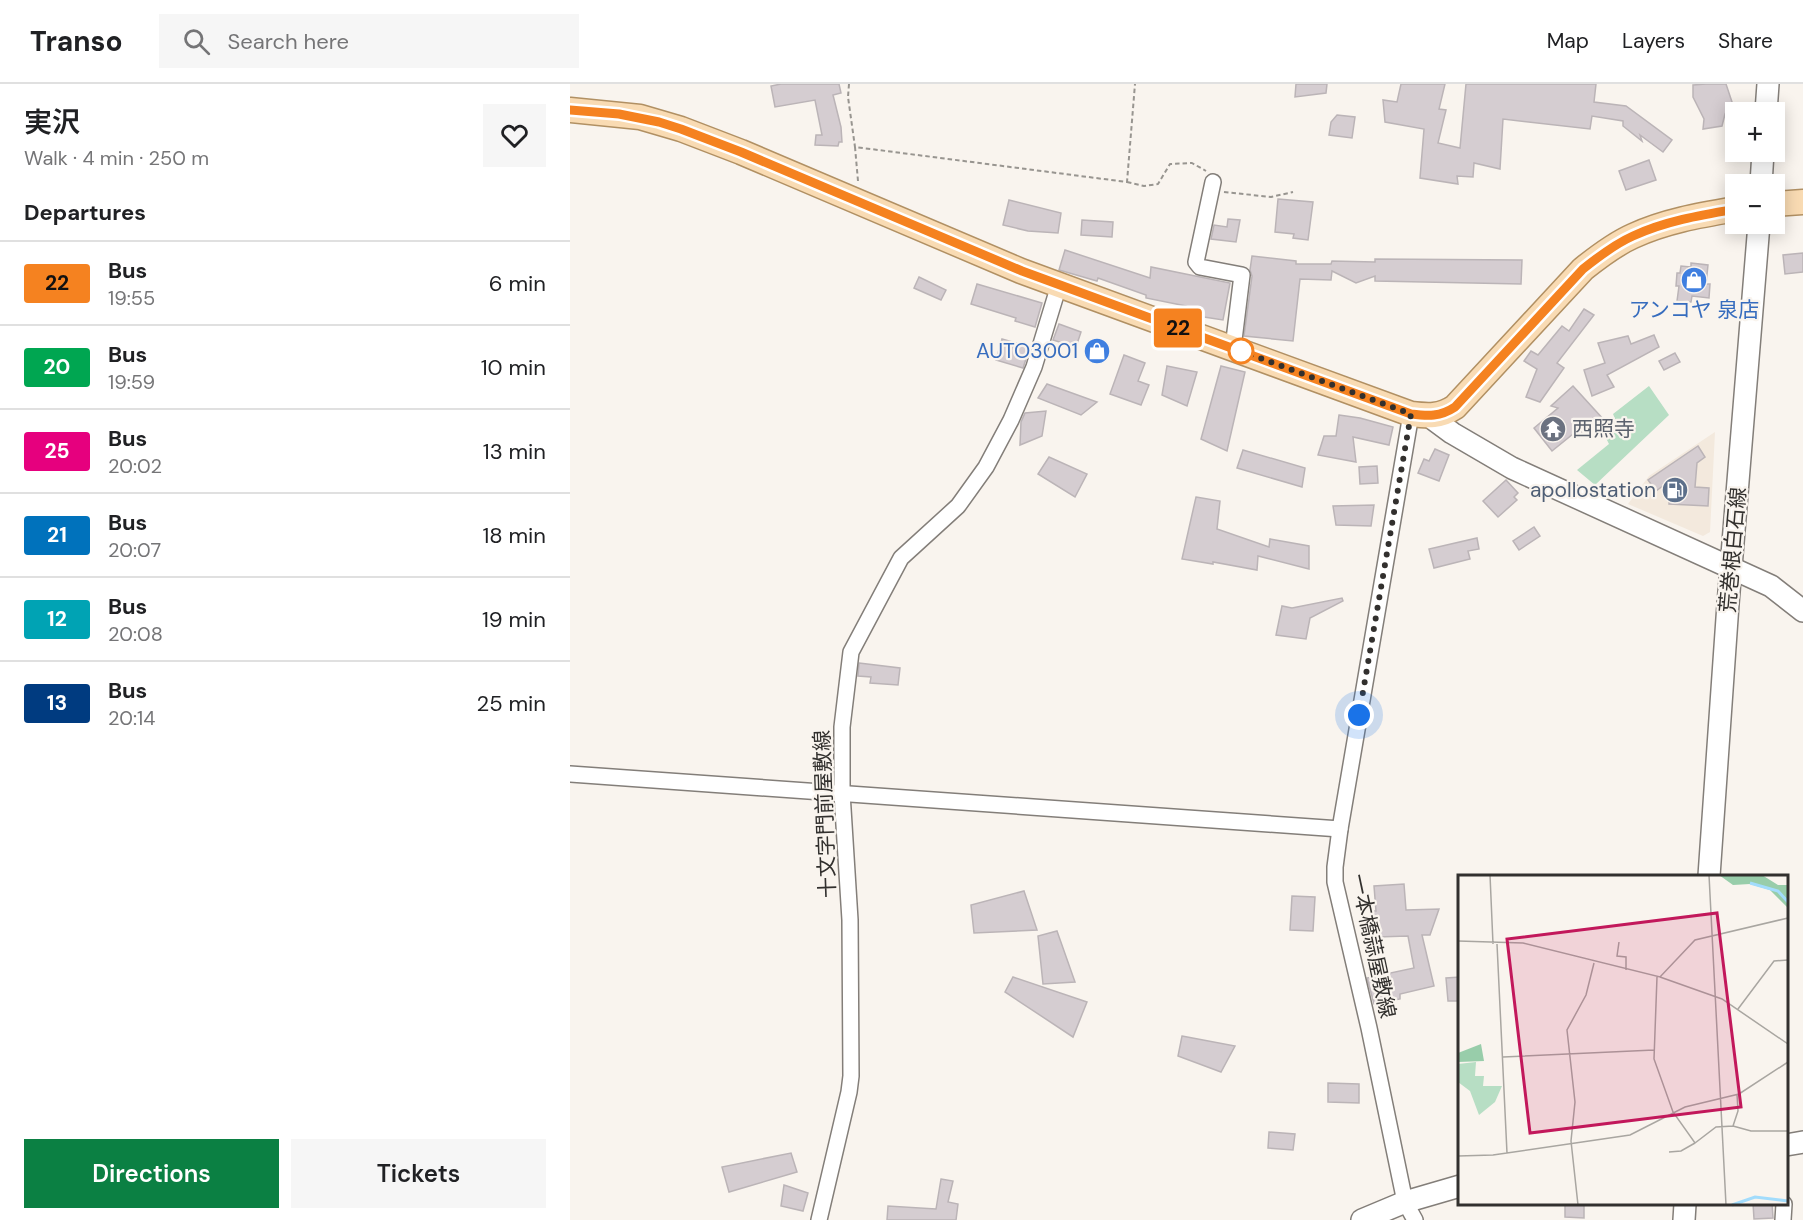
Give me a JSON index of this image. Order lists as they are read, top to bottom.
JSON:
{
  "streets": {
    "street": ["荒巻根白石線", "十文字門前屋敷線", "一本橋蒜屋敷線"]
  },
  "places": {
    "shop": ["アンコヤ 泉店", "AUTO3001"],
    "temple": ["西照寺"],
    "fuel station": ["apollostation"]
  },
  "lines": ["bus line 22"],
  "page": {
    "header": "Transo",
    "search": "Search here",
    "nav": ["Map", "Layers", "Share"],
    "heading": [
      ["実沢", "Walk · 4 min · 250 m"],
      "Departures"
    ],
    "on_map": "22",
    "map_buttons": ["+", "−"],
    "list": [
      {
        "mark": "22",
        "name": "Bus",
        "note": "19:55",
        "value": "6 min"
      },
      {
        "mark": "20",
        "name": "Bus",
        "note": "19:59",
        "value": "10 min"
      },
      {
        "mark": "25",
        "name": "Bus",
        "note": "20:02",
        "value": "13 min"
      },
      {
        "mark": "21",
        "name": "Bus",
        "note": "20:07",
        "value": "18 min"
      },
      {
        "mark": "12",
        "name": "Bus",
        "note": "20:08",
        "value": "19 min"
      },
      {
        "mark": "13",
        "name": "Bus",
        "note": "20:14",
        "value": "25 min"
      }
    ],
    "buttons": ["Directions", "Tickets"]
  }
}
